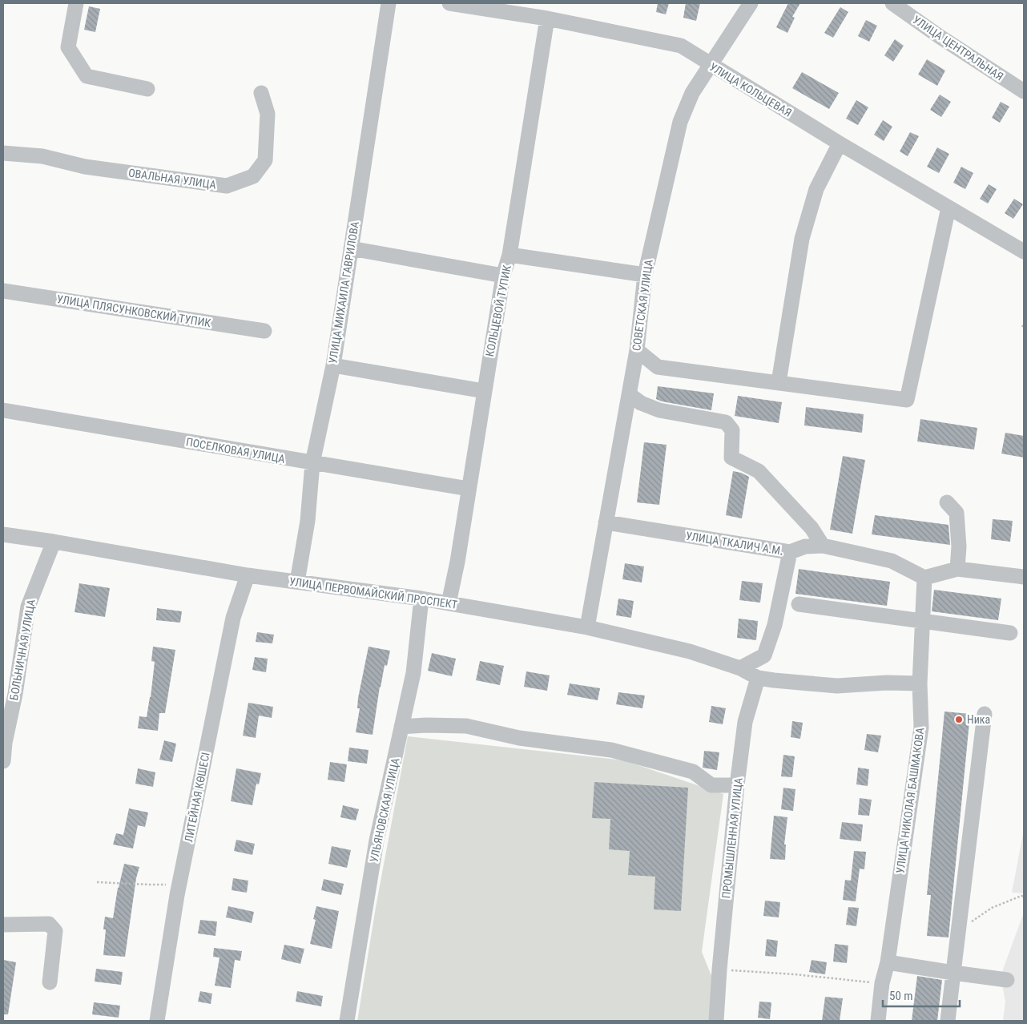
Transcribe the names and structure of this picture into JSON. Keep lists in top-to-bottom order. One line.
{"streets":{"street":["УЛИЦА ЦЕНТРАЛЬНАЯ","УЛИЦА КОЛЬЦЕВАЯ","ОВАЛЬНАЯ УЛИЦА","УЛИЦА МИХАИЛА ГАВРИЛОВА","СОВЕТСКАЯ УЛИЦА","УЛИЦА ПЛЯСУНКОВСКИЙ ТУПИК","КОЛЬЦЕВОЙ ТУПИК","ПОСЕЛКОВАЯ УЛИЦА","УЛИЦА ТКАЛИЧ А.М.","УЛИЦА ПЕРВОМАЙСКИЙ ПРОСПЕКТ","БОЛЬНИЧНАЯ УЛИЦА","ЛИТЕЙНАЯ КӨШЕСІ","УЛИЦА НИКОЛАЯ БАШМАКОВА","УЛЬЯНОВСКАЯ УЛИЦА","ПРОМЫШЛЕННАЯ УЛИЦА"]},"crossings":[["УЛИЦА КОЛЬЦЕВАЯ","СОВЕТСКАЯ УЛИЦА"],["УЛИЦА КОЛЬЦЕВАЯ","КОЛЬЦЕВОЙ ТУПИК"],["УЛИЦА МИХАИЛА ГАВРИЛОВА","ПОСЕЛКОВАЯ УЛИЦА"],["УЛИЦА МИХАИЛА ГАВРИЛОВА","УЛИЦА ПЕРВОМАЙСКИЙ ПРОСПЕКТ"],["СОВЕТСКАЯ УЛИЦА","УЛИЦА ТКАЛИЧ А.М."],["СОВЕТСКАЯ УЛИЦА","УЛИЦА ПЕРВОМАЙСКИЙ ПРОСПЕКТ"],["КОЛЬЦЕВОЙ ТУПИК","ПОСЕЛКОВАЯ УЛИЦА"],["КОЛЬЦЕВОЙ ТУПИК","УЛИЦА ПЕРВОМАЙСКИЙ ПРОСПЕКТ"],["УЛИЦА ТКАЛИЧ А.М.","УЛИЦА НИКОЛАЯ БАШМАКОВА"],["УЛИЦА ПЕРВОМАЙСКИЙ ПРОСПЕКТ","БОЛЬНИЧНАЯ УЛИЦА"],["УЛИЦА ПЕРВОМАЙСКИЙ ПРОСПЕКТ","ЛИТЕЙНАЯ КӨШЕСІ"],["УЛИЦА ПЕРВОМАЙСКИЙ ПРОСПЕКТ","УЛЬЯНОВСКАЯ УЛИЦА"]],"places":["Ника"],"scale_bar":"50 m"}
